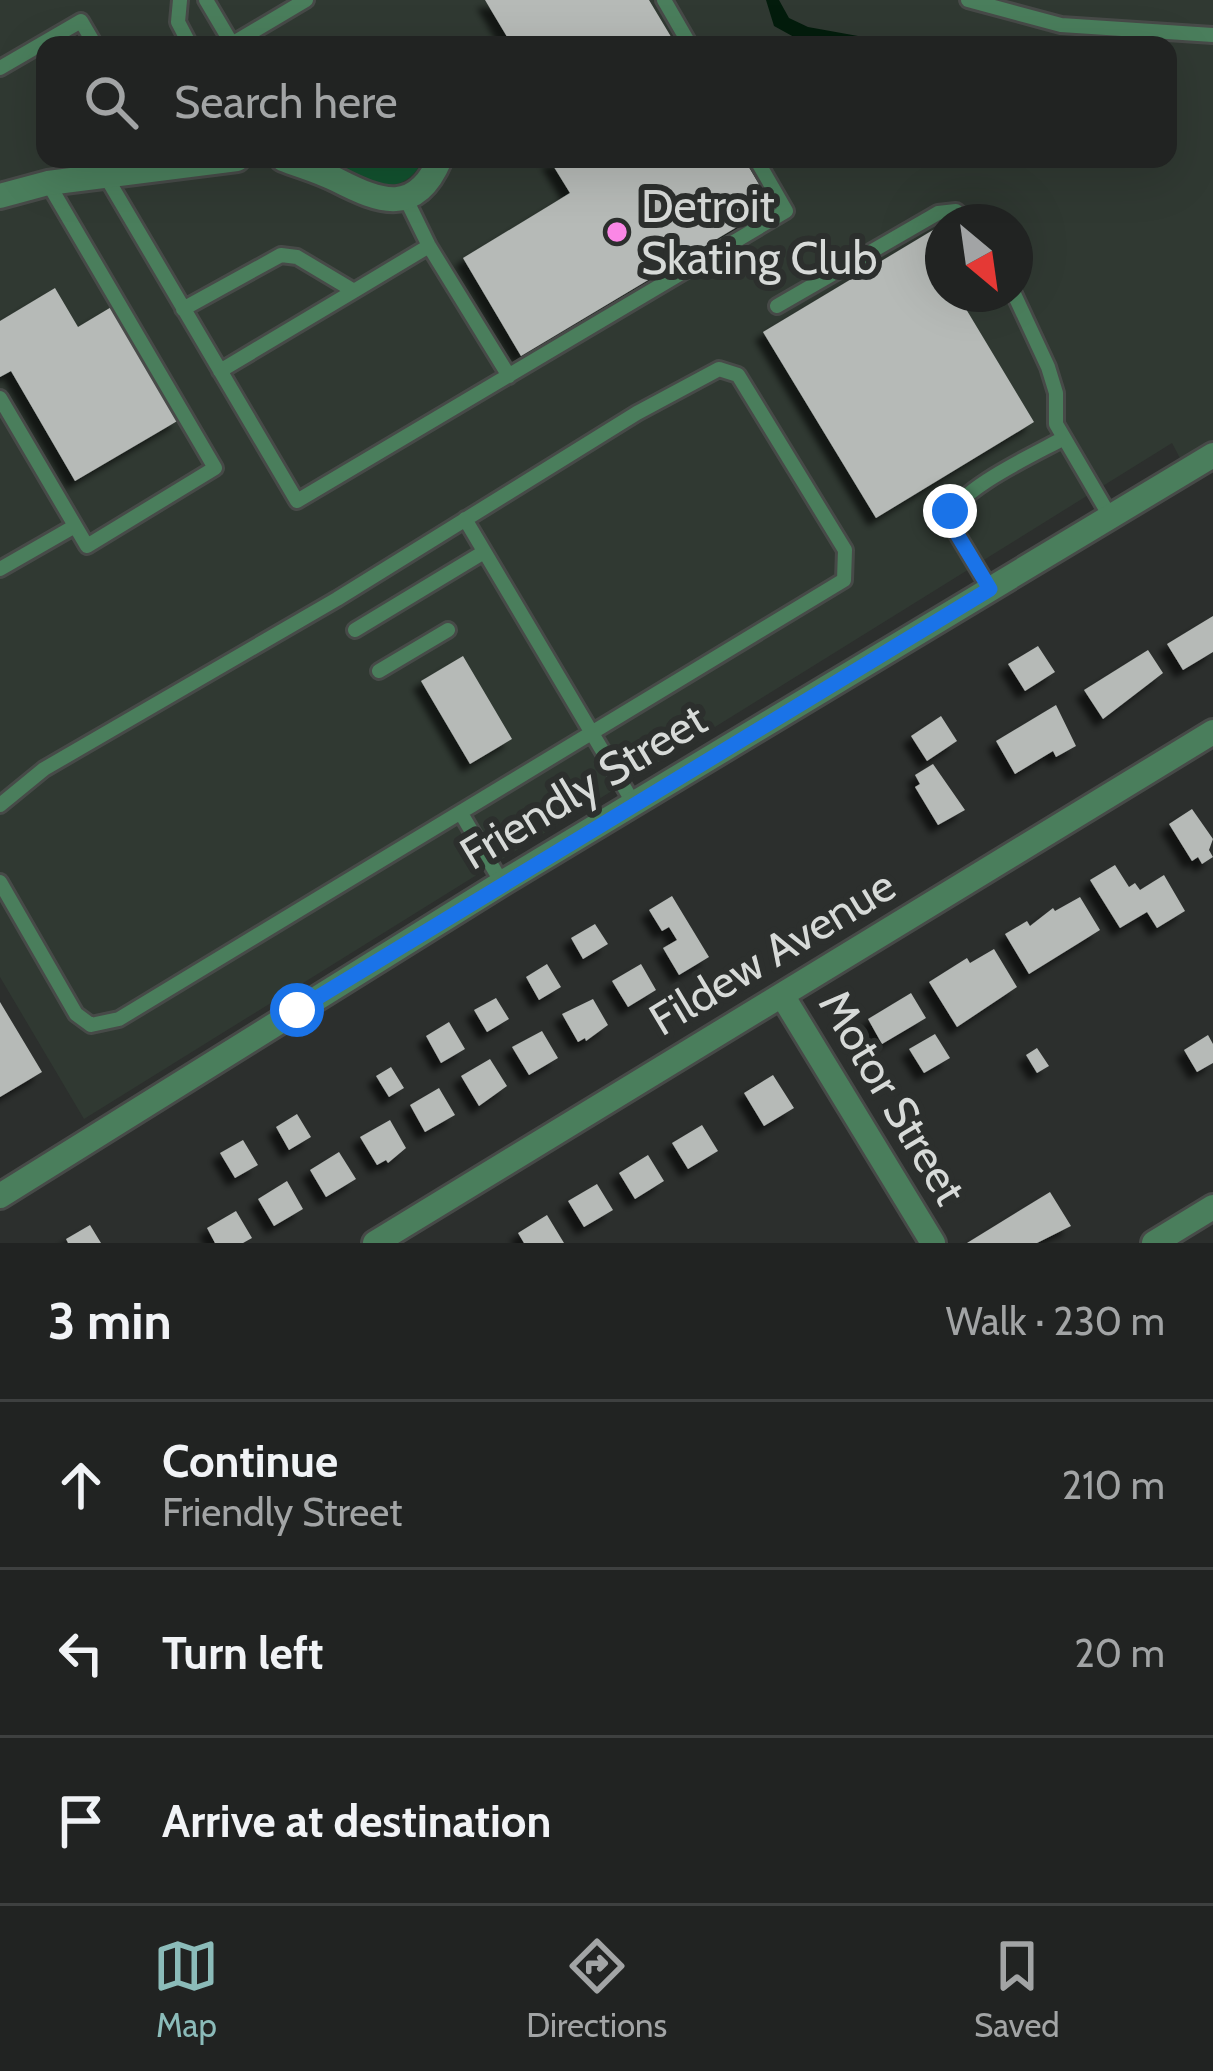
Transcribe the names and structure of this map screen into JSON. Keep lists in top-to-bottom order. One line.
{"streets":{"street":["Friendly Street","Fildew Avenue","Motor Street"]},"crossings":[["Fildew Avenue","Motor Street"]],"places":["Detroit Skating Club"],"north":"bottom right","page":{"search":"Search here","heading":["3 min","Walk · 230 m"],"list":[["Continue","Friendly Street","210 m"],["Turn left","20 m"],"Arrive at destination"],"nav":["Map","Directions","Saved"]}}
